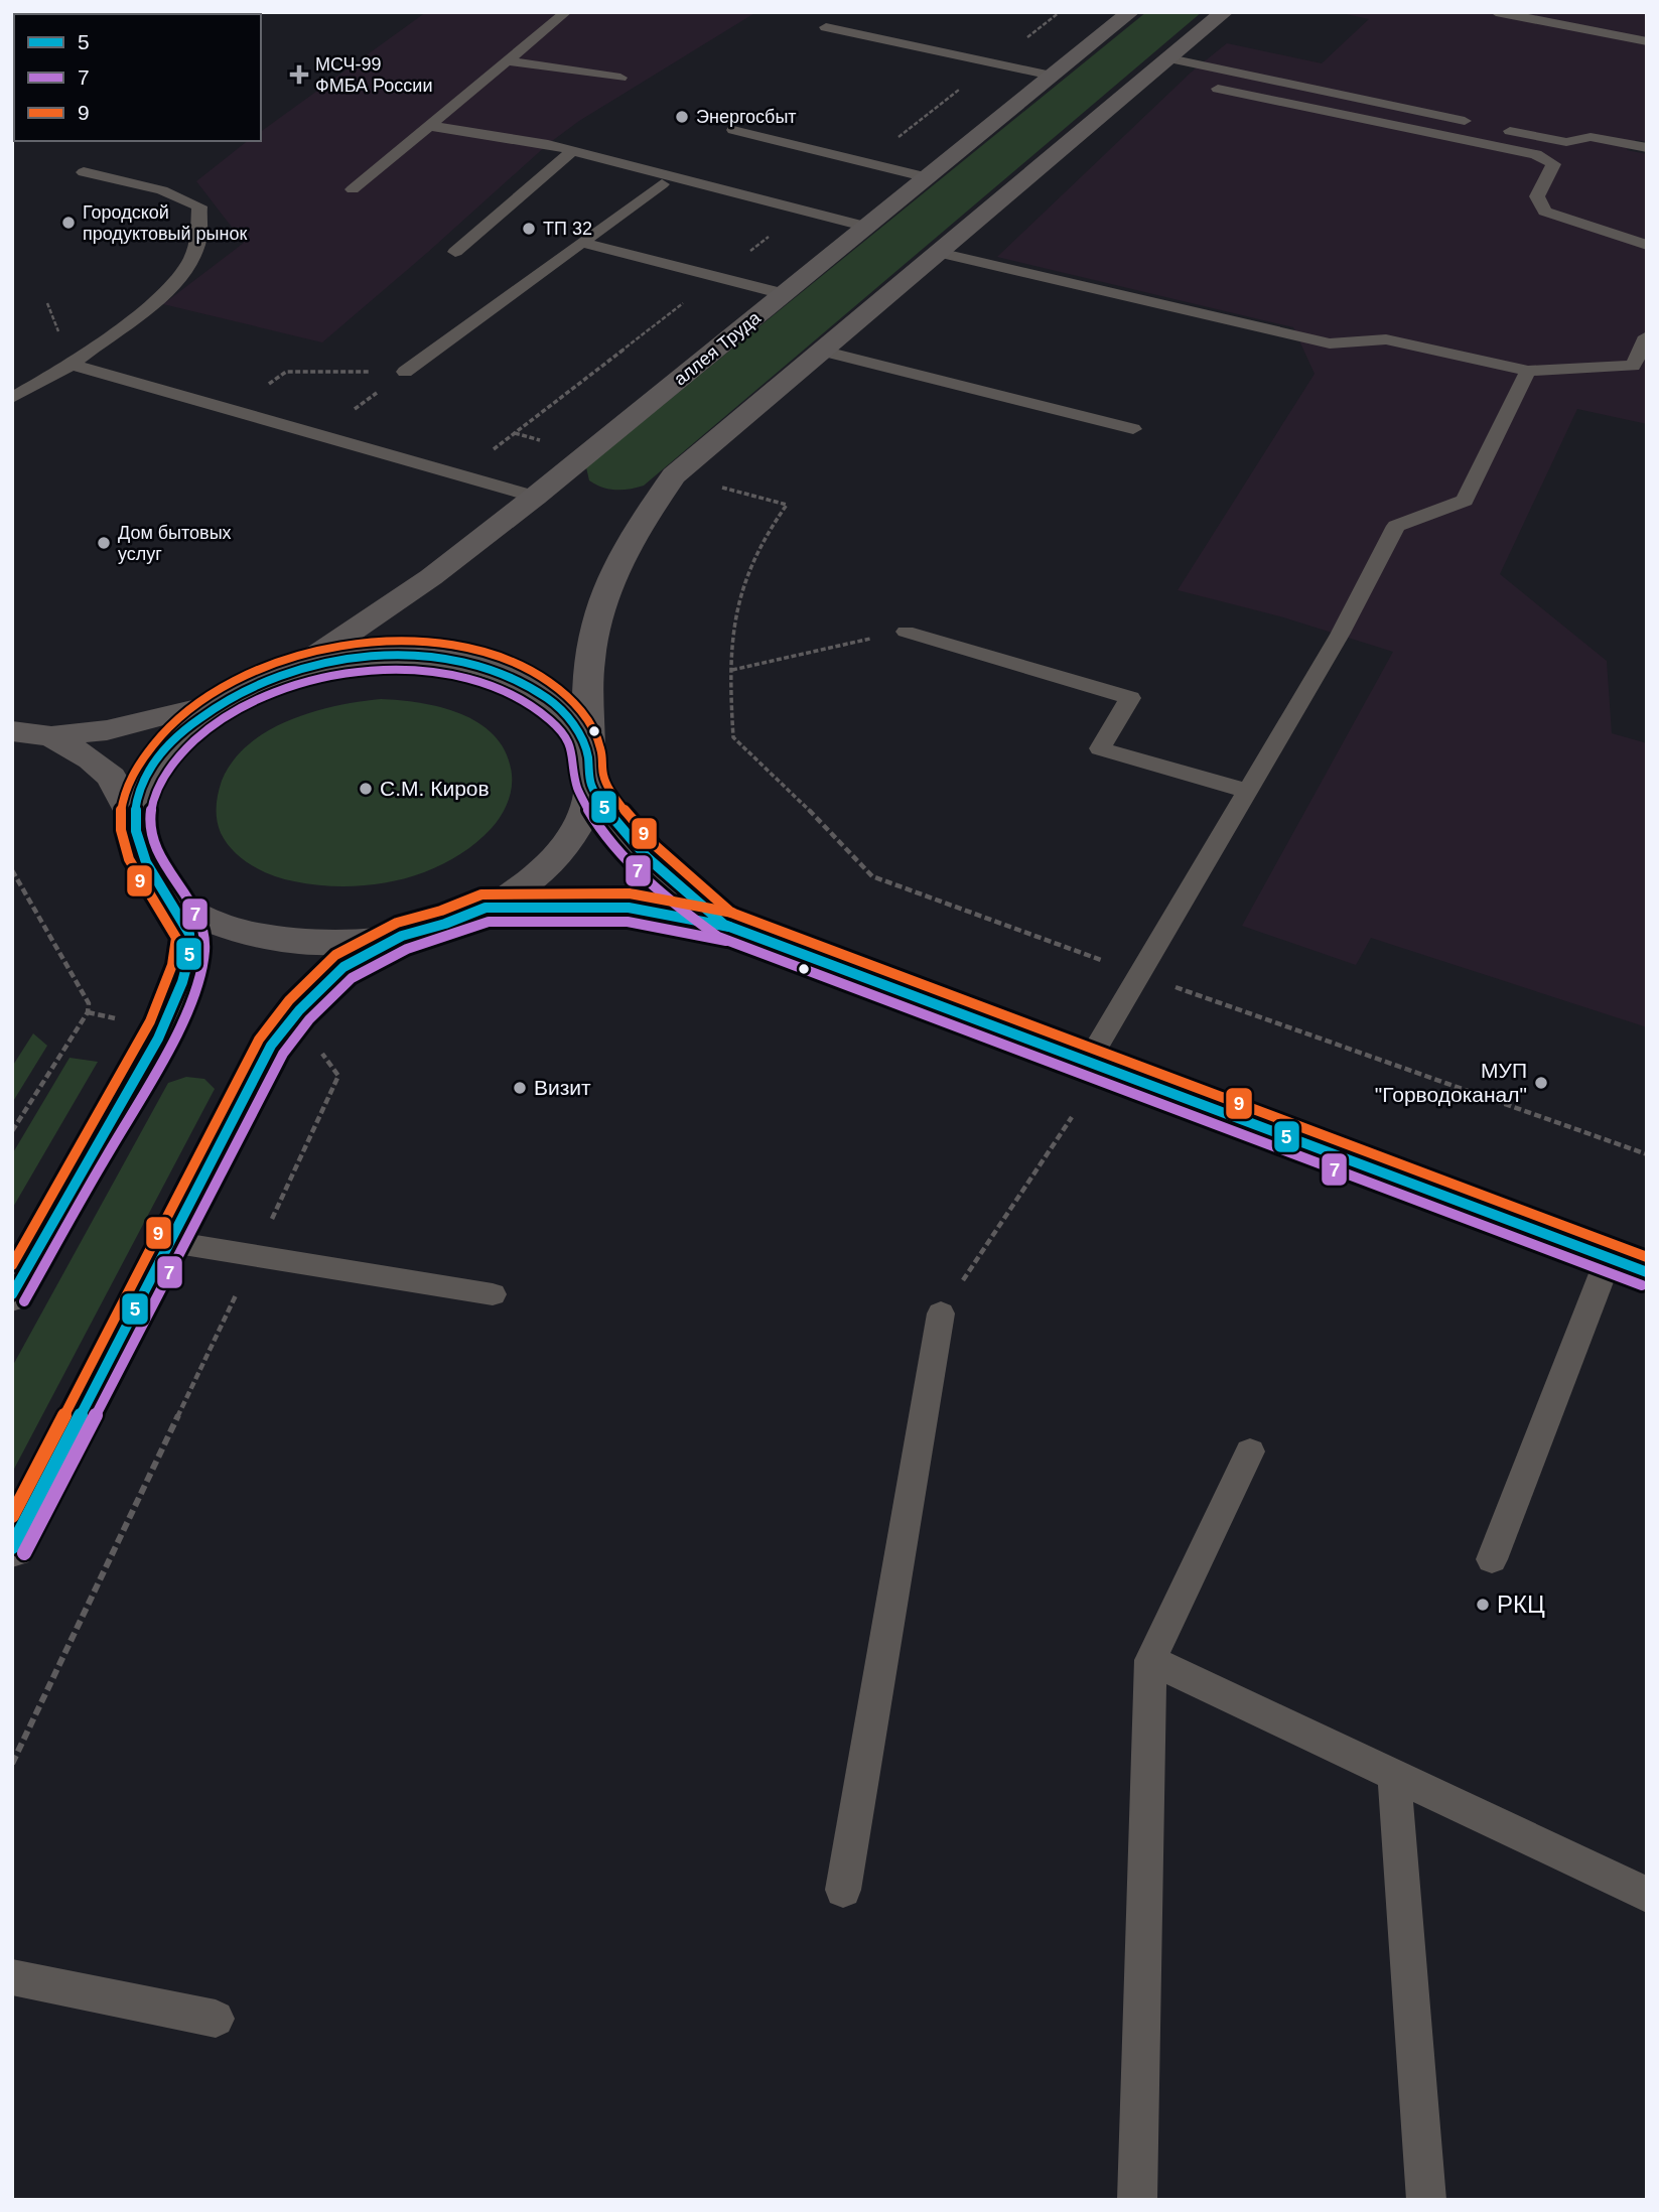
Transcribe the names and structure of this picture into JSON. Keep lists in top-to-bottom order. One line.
{"streets":{"street":["аллея Труда"]},"places":{"health":["МСЧ-99 ФМБА России"],"other":["Энергосбыт","Городской продуктовый рынок","ТП 32","Дом бытовых услуг","С.М. Киров","МУП \"Горводоканал\"","Визит","РКЦ"]},"lines":["transit line 9","transit line 5","transit line 7"],"legend":["5","7","9"]}
